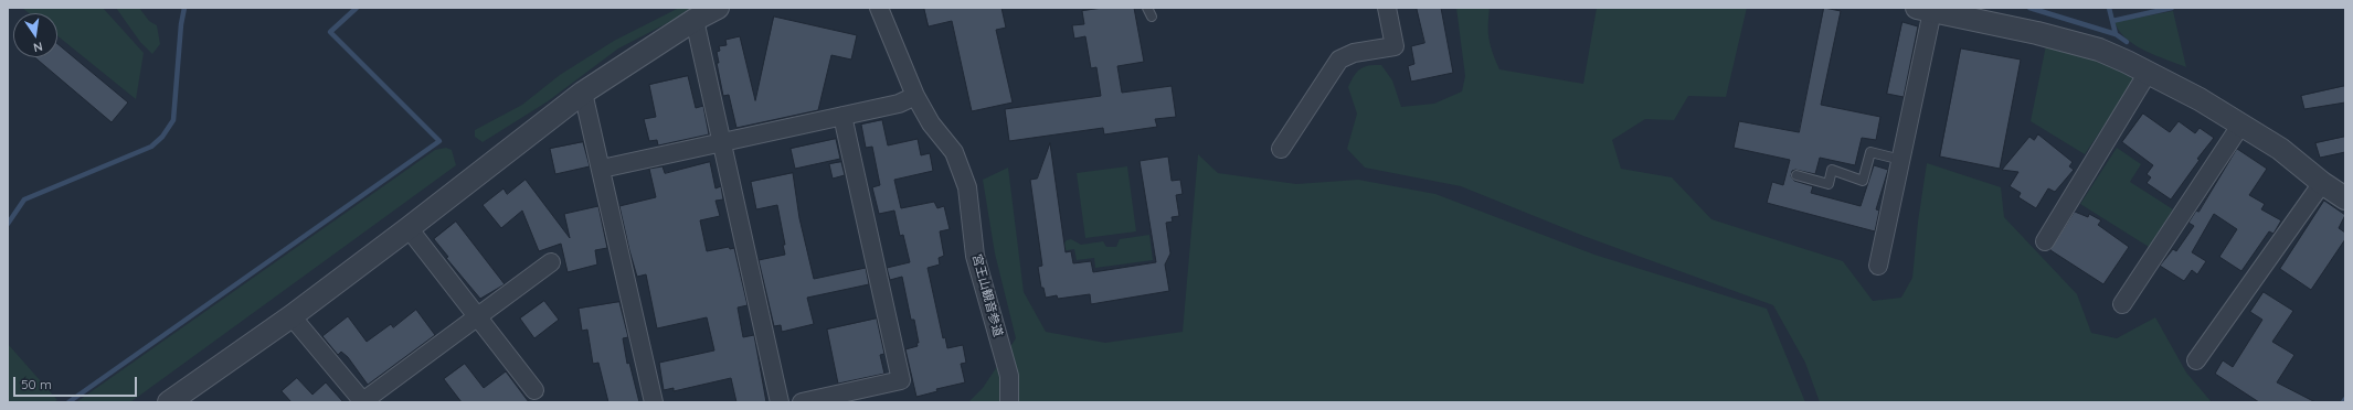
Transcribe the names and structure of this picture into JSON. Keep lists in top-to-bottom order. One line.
{"streets":{"street":["宮王山観音参道"]},"scale_bar":"50 m","north":"bottom"}
